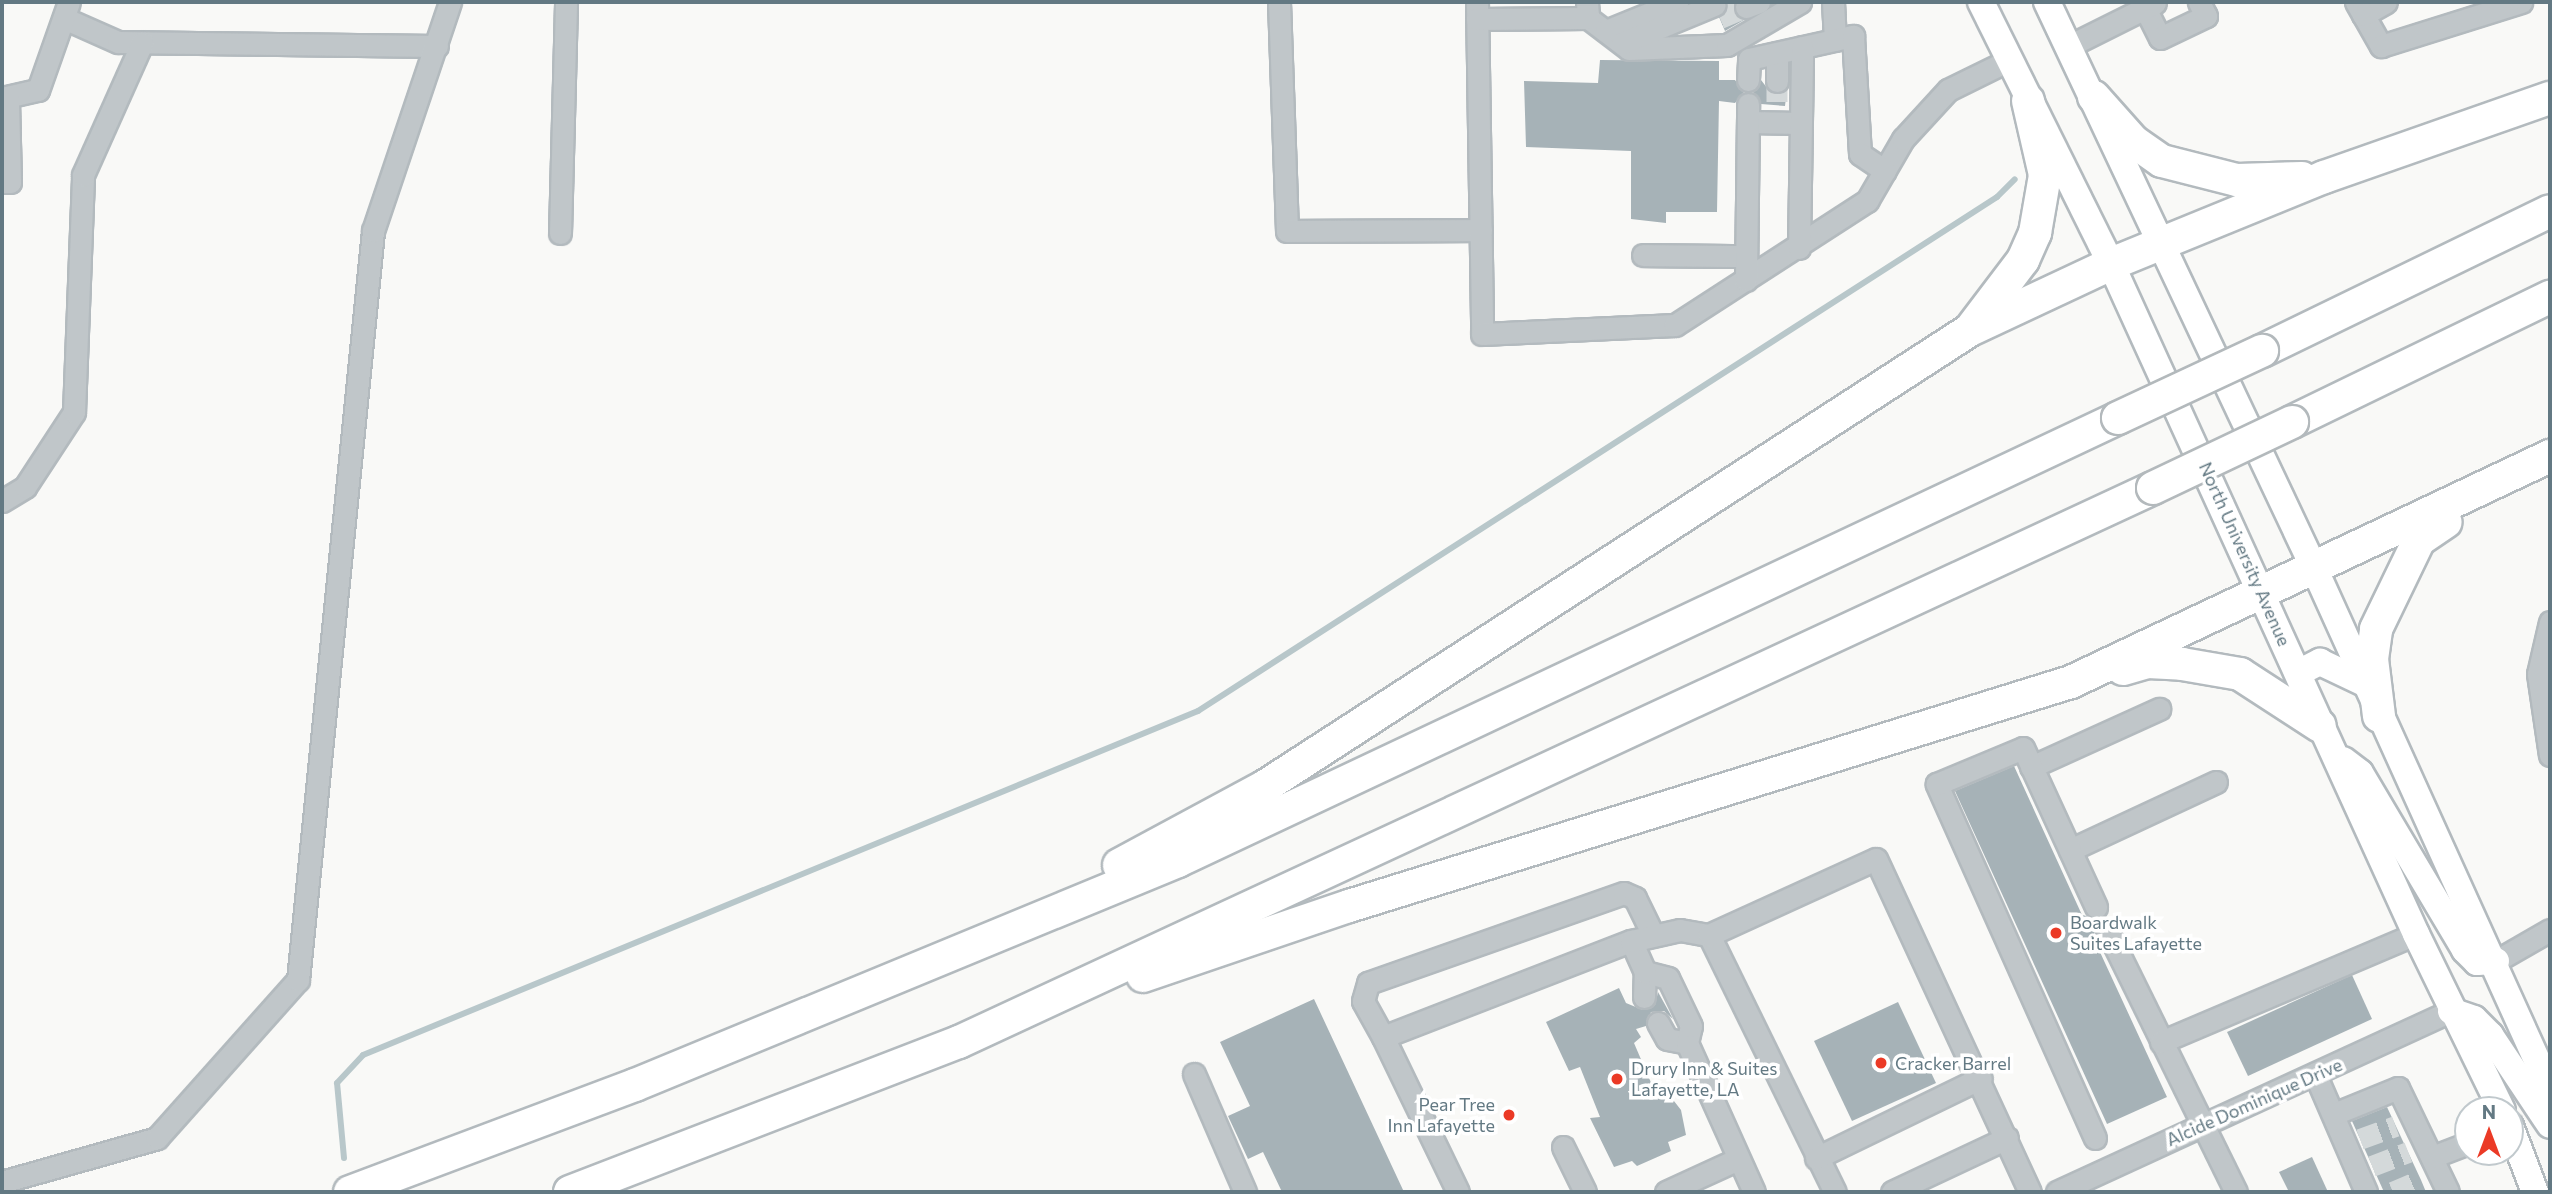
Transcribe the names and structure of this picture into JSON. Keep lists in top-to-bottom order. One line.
{"streets":{"main road":["North University Avenue"],"street":["Alcide Dominique Drive"]},"crossings":[["North University Avenue","Alcide Dominique Drive"]],"places":["Boardwalk Suites Lafayette","Cracker Barrel","Drury Inn & Suites Lafayette, LA","Pear Tree Inn Lafayette"],"north":"top"}
